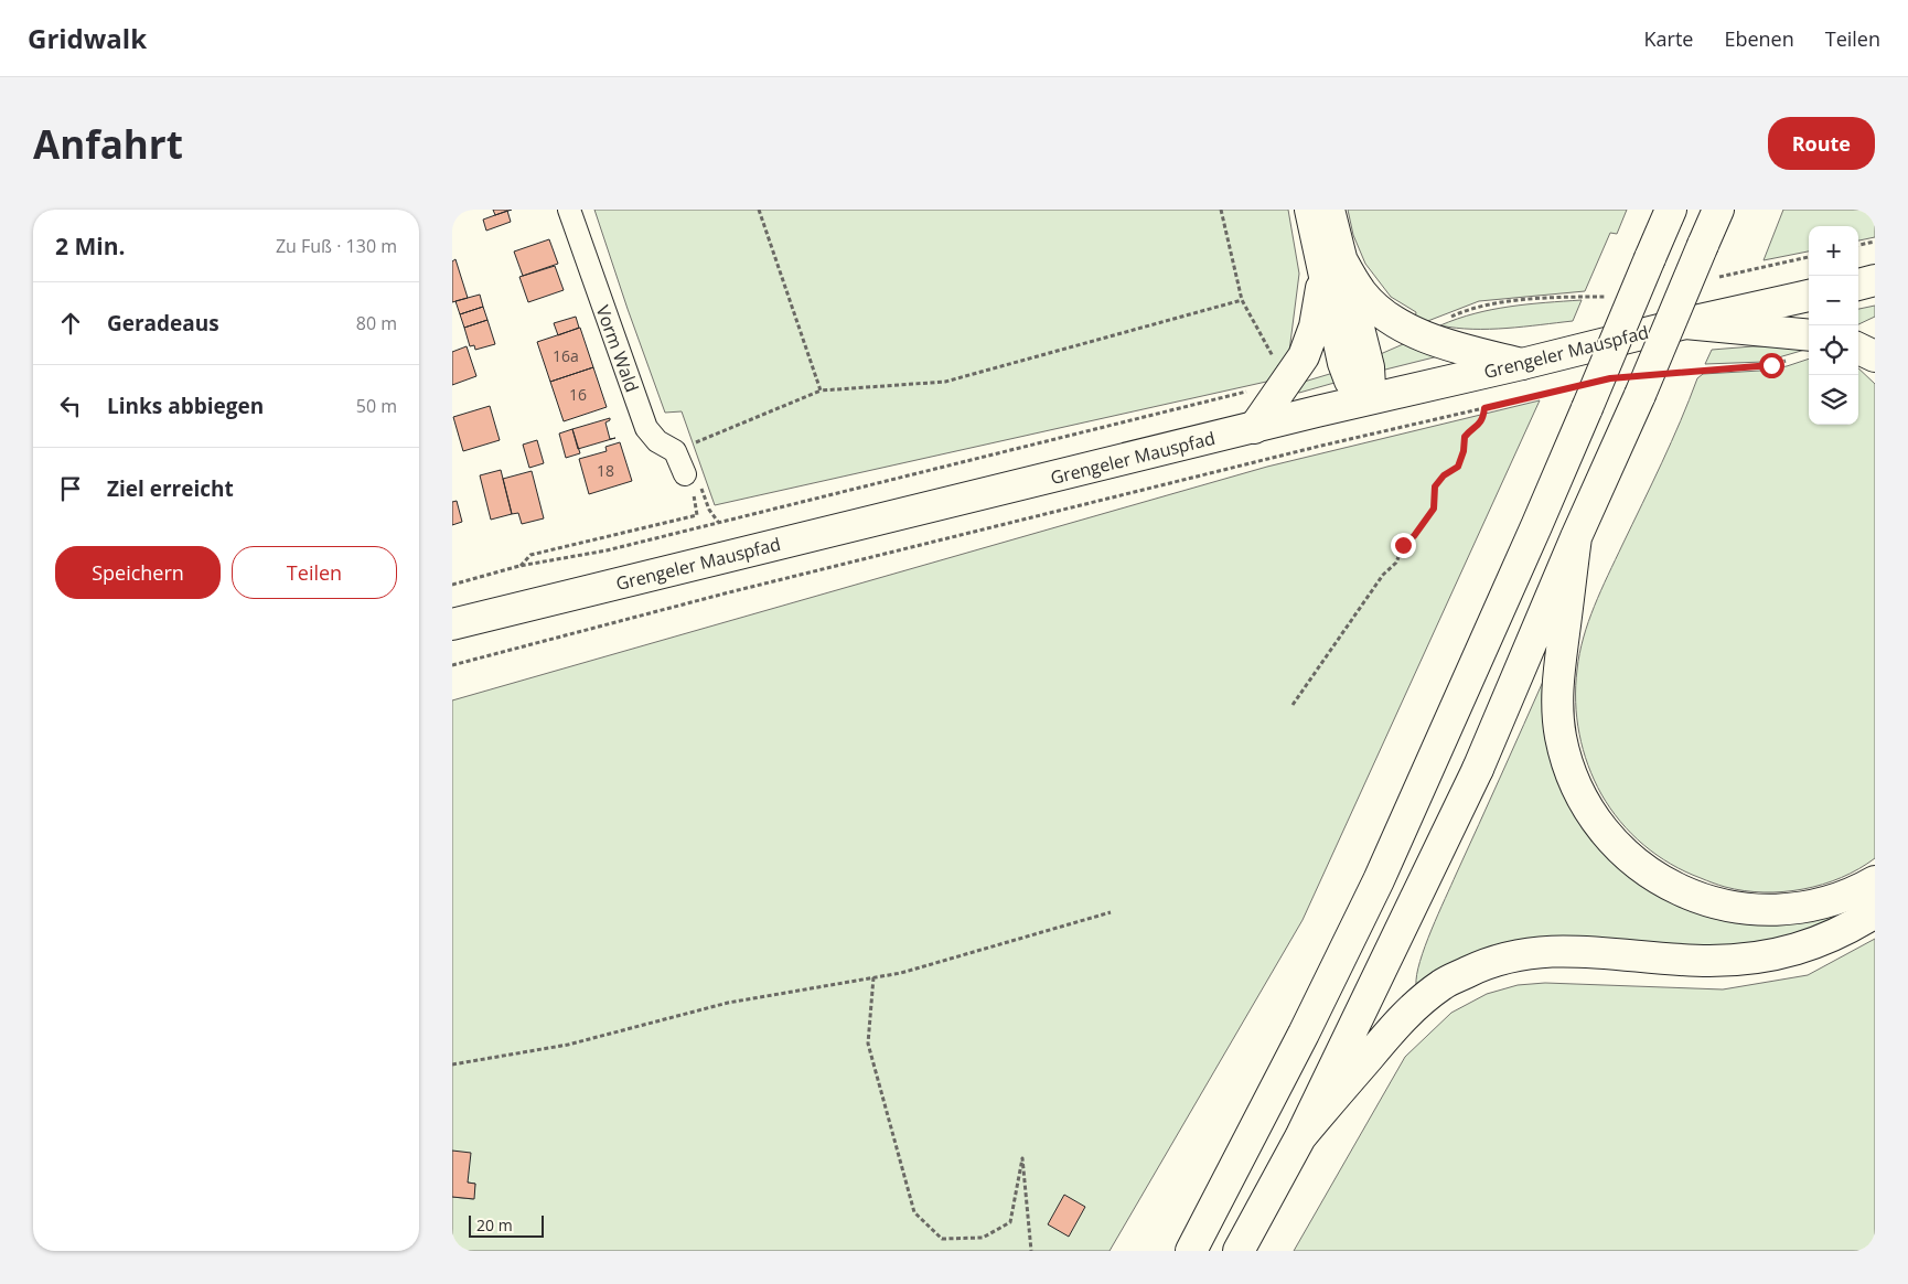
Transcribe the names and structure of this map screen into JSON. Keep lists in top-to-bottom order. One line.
{"streets":{"main road":["Grengeler Mauspfad"],"street":["Vorm Wald"]},"house_numbers":["16a","16","18"],"scale_bar":"20 m","page":{"header":"Gridwalk","nav":["Karte","Ebenen","Teilen"],"buttons":["Route",["Speichern","Teilen"]],"title":"Anfahrt","heading":["2 Min.","Zu Fuß · 130 m"],"map_buttons":["+","−"],"list":[["Geradeaus","80 m"],["Links abbiegen","50 m"],"Ziel erreicht"],"scale":"20 m"}}
